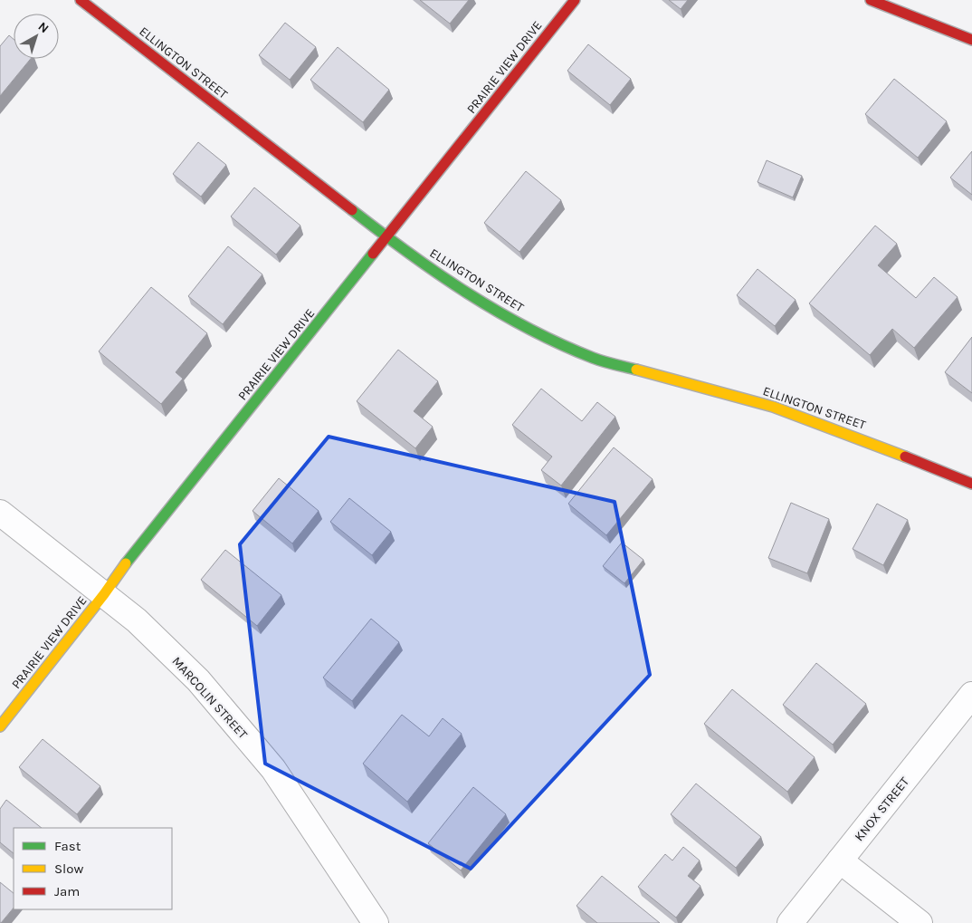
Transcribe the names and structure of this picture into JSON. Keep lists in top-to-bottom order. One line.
{"streets":{"street":["ELLINGTON STREET","PRAIRIE VIEW DRIVE","MARCOLIN STREET","KNOX STREET"]},"crossings":[["ELLINGTON STREET","PRAIRIE VIEW DRIVE"],["PRAIRIE VIEW DRIVE","MARCOLIN STREET"]],"legend":["Fast","Slow","Jam"],"north":"top right"}
